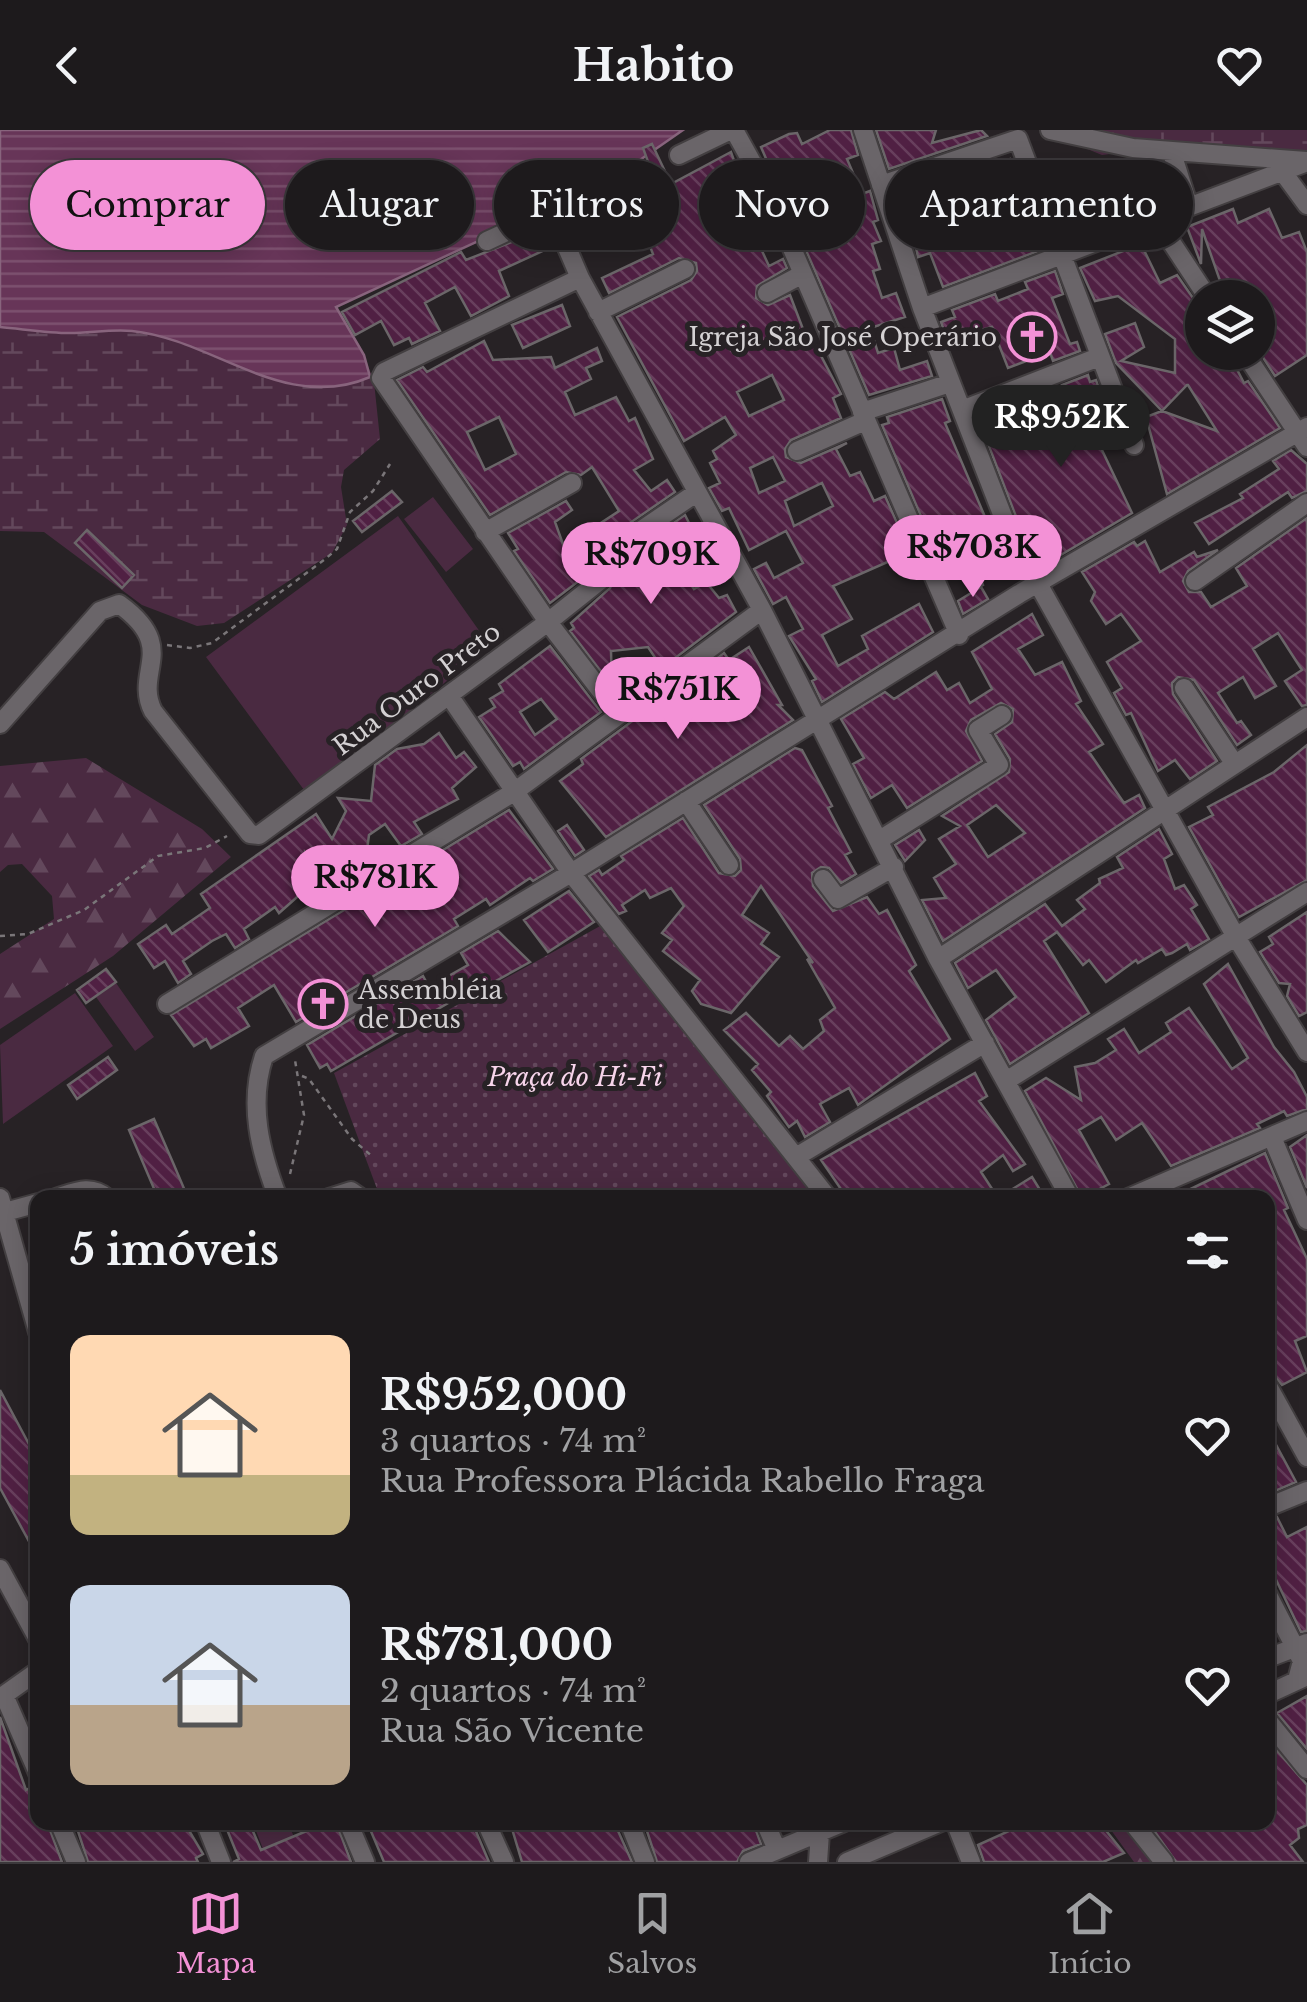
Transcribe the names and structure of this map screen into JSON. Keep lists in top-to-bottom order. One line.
{"streets":{"street":["Rua Ouro Preto"]},"parks":["Praça do Hi-Fi"],"places":{"church":["Igreja São José Operário","Assembléia de Deus"]},"page":{"header":"Habito","chip":["Comprar","Alugar","Filtros","Novo","Apartamento"],"price":["R$952K","R$703K","R$709K","R$751K","R$781K"],"heading":"5 imóveis","list":[{"name":"R$952,000","note":"3 quartos · 74 m² · Rua Professora Plácida Rabello Fraga"},{"name":"R$781,000","note":"2 quartos · 74 m² · Rua São Vicente"}],"tabs":["Mapa","Salvos","Início"]}}
